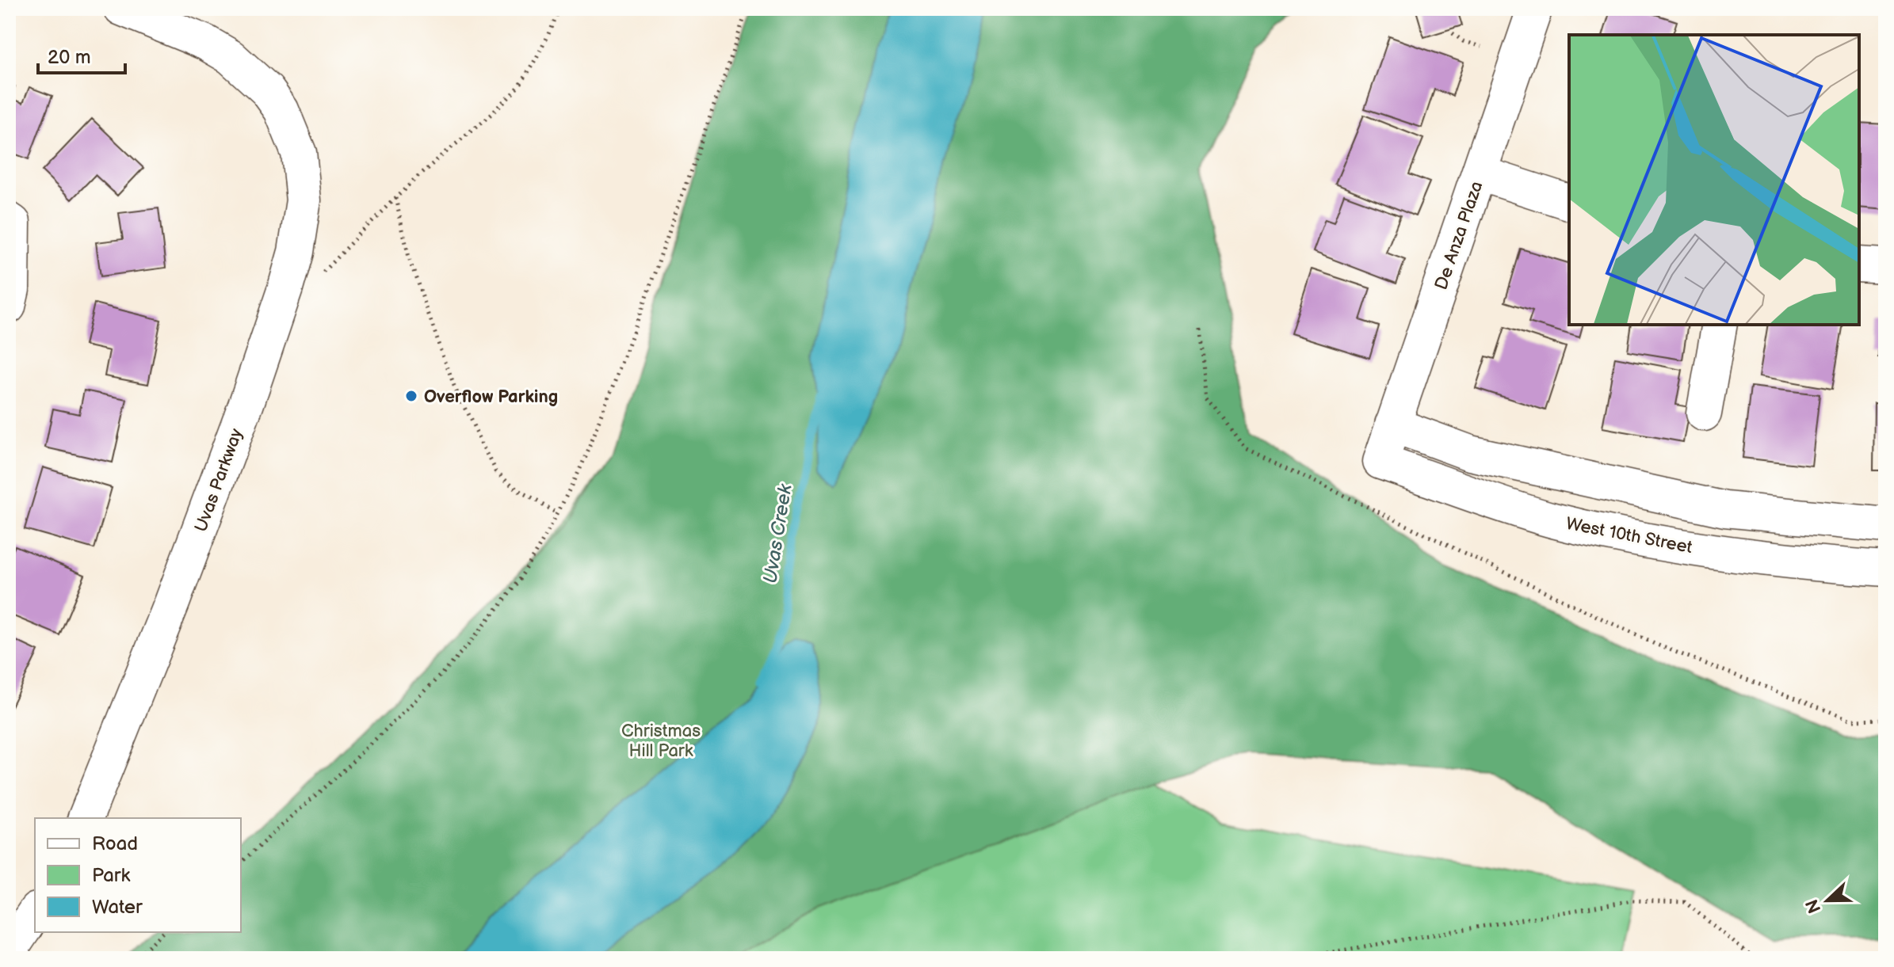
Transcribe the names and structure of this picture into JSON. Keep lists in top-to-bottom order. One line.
{"streets":{"street":["De Anza Plaza","Uvas Parkway","West 10th Street"]},"crossings":[["De Anza Plaza","West 10th Street"]],"water":["Uvas Creek"],"parks":["Christmas Hill Park"],"places":["Overflow Parking"],"legend":["Road","Park","Water"],"scale_bar":"20 m","north":"left"}
